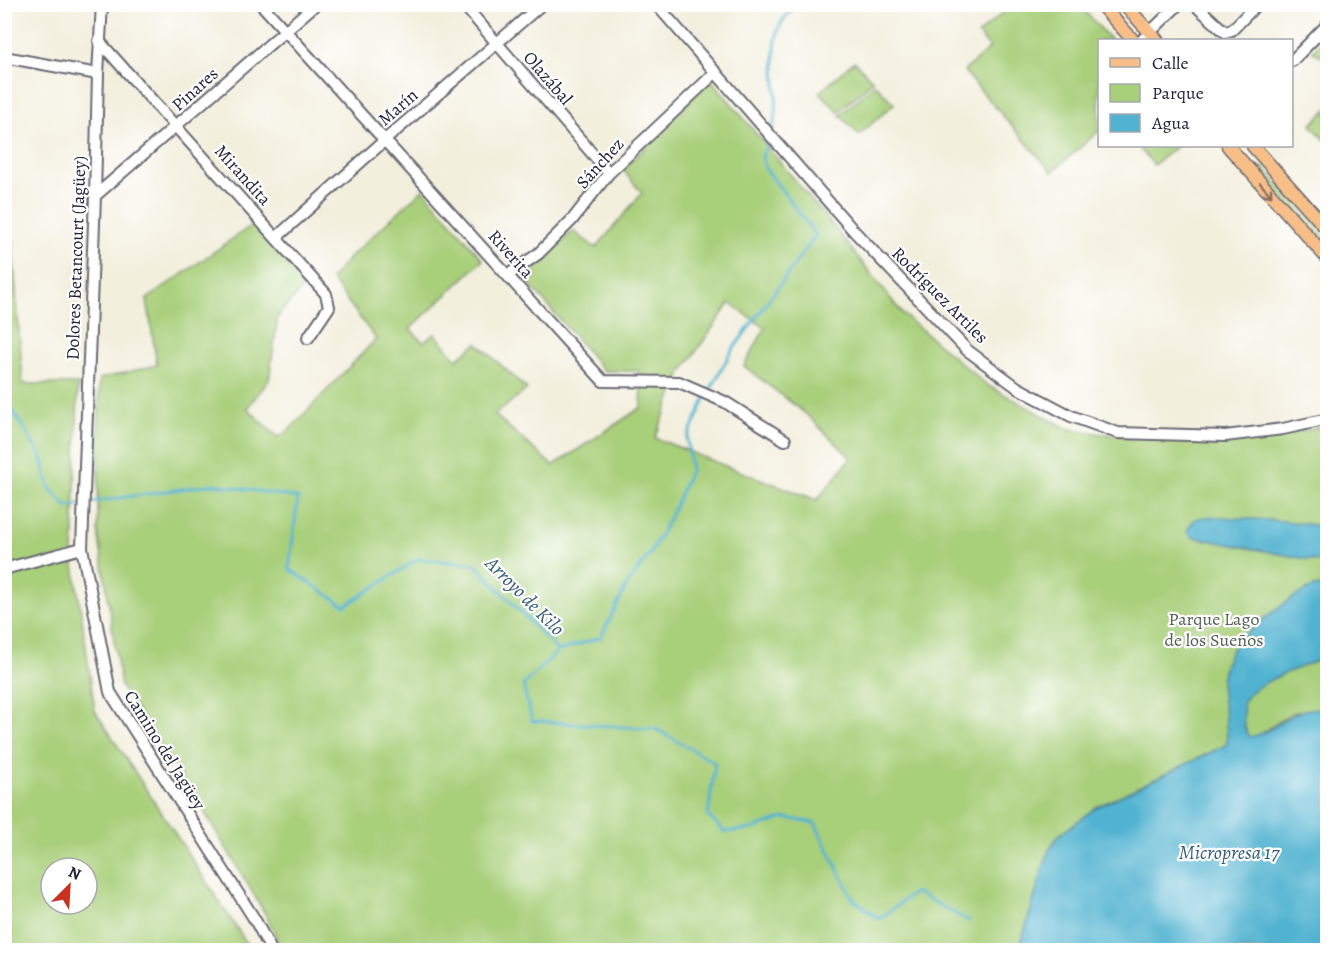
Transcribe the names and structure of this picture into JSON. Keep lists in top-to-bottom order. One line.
{"streets":{"street":["Olazábal","Pinares","Marín","Sánchez","Mirandita","Riverita","Dolores Betancourt (Jagüey)","Rodríguez Artiles","Camino del Jagüey"]},"crossings":[["Olazábal","Marín"],["Olazábal","Sánchez"],["Pinares","Mirandita"],["Pinares","Riverita"],["Pinares","Dolores Betancourt (Jagüey)"],["Marín","Mirandita"],["Marín","Riverita"],["Sánchez","Riverita"],["Sánchez","Rodríguez Artiles"],["Mirandita","Dolores Betancourt (Jagüey)"],["Dolores Betancourt (Jagüey)","Camino del Jagüey"]],"water":["Arroyo de Kilo","Micropresa 17"],"parks":["Parque Lago de los Sueños"],"legend":["Calle","Parque","Agua"],"north":"top right"}
